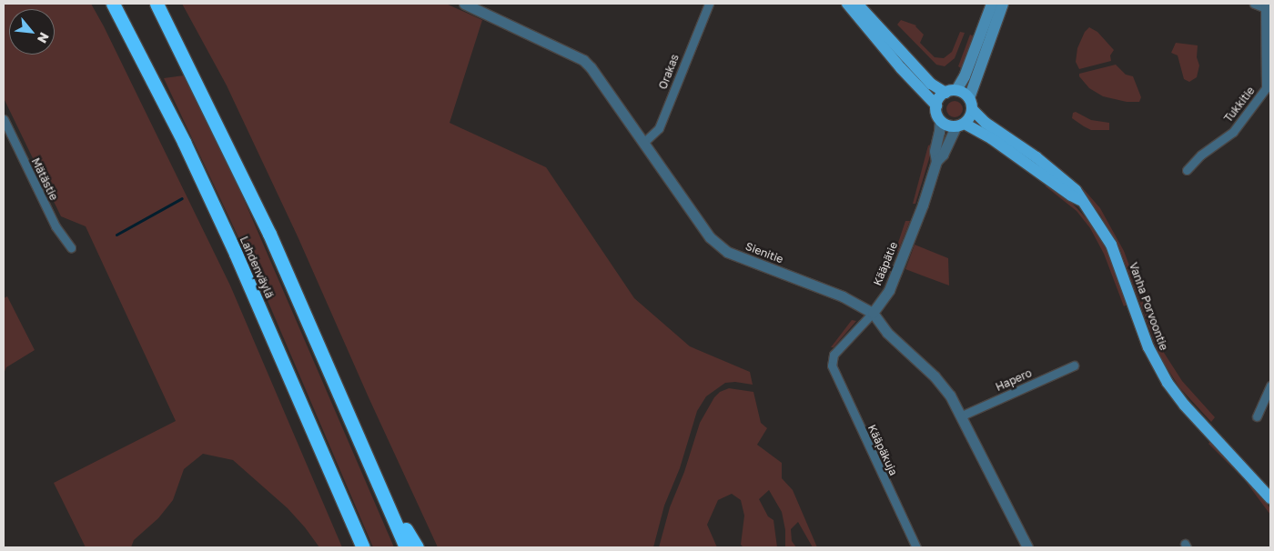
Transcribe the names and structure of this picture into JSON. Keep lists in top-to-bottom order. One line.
{"streets":{"highway":["Lahdenväylä"],"main road":["Vanha Porvoontie"],"street":["Orakas","Tukkitie","Mätästie","Sienitie","Kääpätie","Hapero","Kääpäkuja"]},"crossings":[["Orakas","Sienitie"],["Sienitie","Kääpätie"],["Sienitie","Hapero"],["Kääpätie","Vanha Porvoontie"],["Kääpätie","Kääpäkuja"]],"north":"bottom right"}
